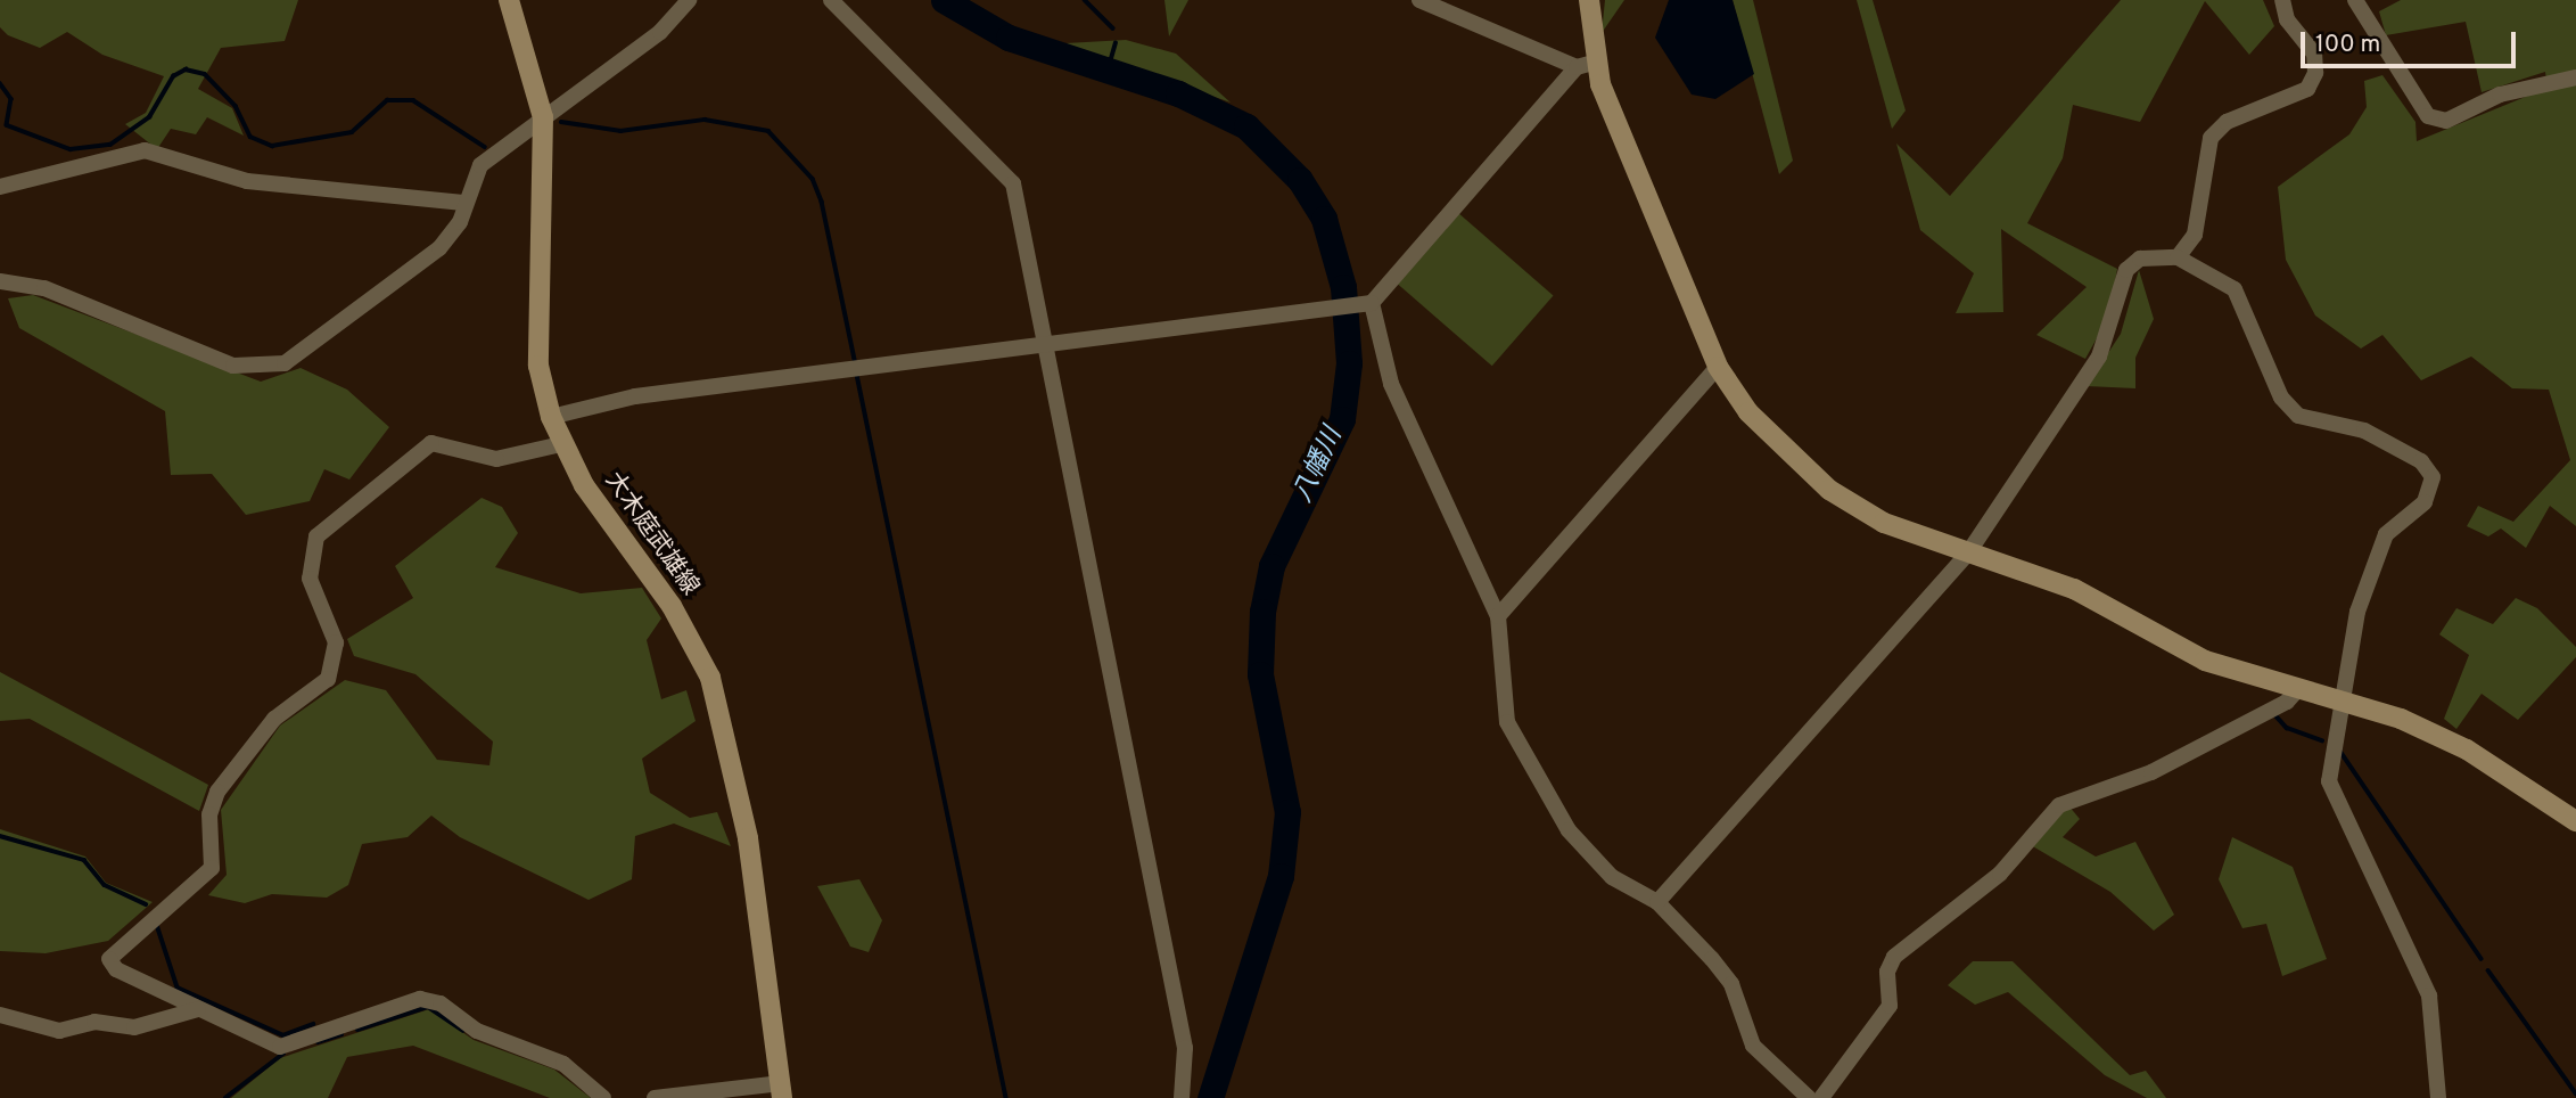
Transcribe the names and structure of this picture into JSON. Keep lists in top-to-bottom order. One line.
{"streets":{"street":["大木庭武雄線"]},"water":["八幡川"],"scale_bar":"100 m"}
